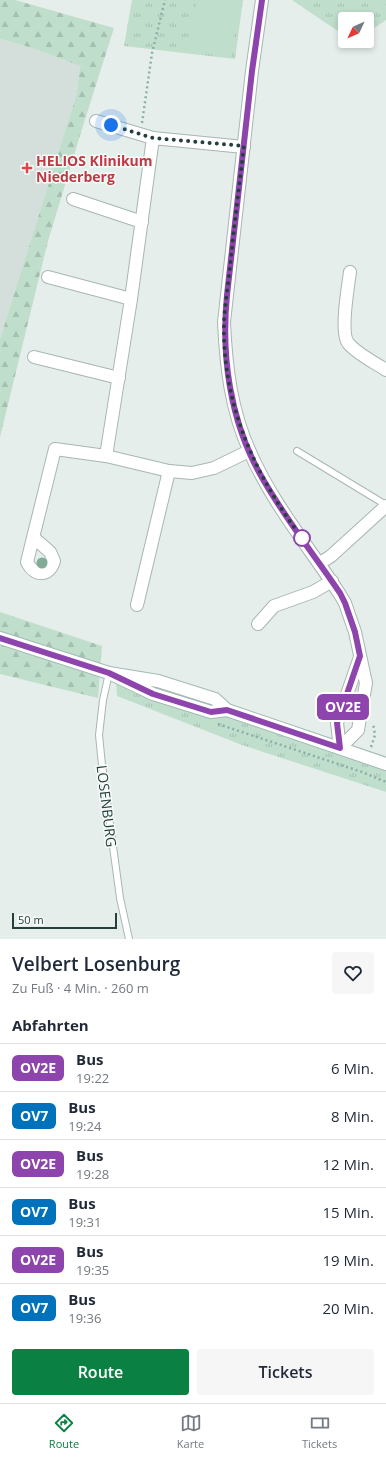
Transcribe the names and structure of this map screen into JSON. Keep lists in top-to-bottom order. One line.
{"streets":{"lane":["LOSENBURG"]},"places":{"health":["HELIOS Klinikum Niederberg"]},"lines":["bus line OV2E"],"scale_bar":"50 m","north":"bottom left","page":{"on_map":"OV2E","scale":"50 m","heading":[["Velbert Losenburg","Zu Fuß · 4 Min. · 260 m"],"Abfahrten"],"list":[{"mark":"OV2E","name":"Bus","note":"19:22","value":"6 Min."},{"mark":"OV7","name":"Bus","note":"19:24","value":"8 Min."},{"mark":"OV2E","name":"Bus","note":"19:28","value":"12 Min."},{"mark":"OV7","name":"Bus","note":"19:31","value":"15 Min."},{"mark":"OV2E","name":"Bus","note":"19:35","value":"19 Min."},{"mark":"OV7","name":"Bus","note":"19:36","value":"20 Min."}],"buttons":["Route","Tickets"],"tabs":["Route","Karte","Tickets"]}}
